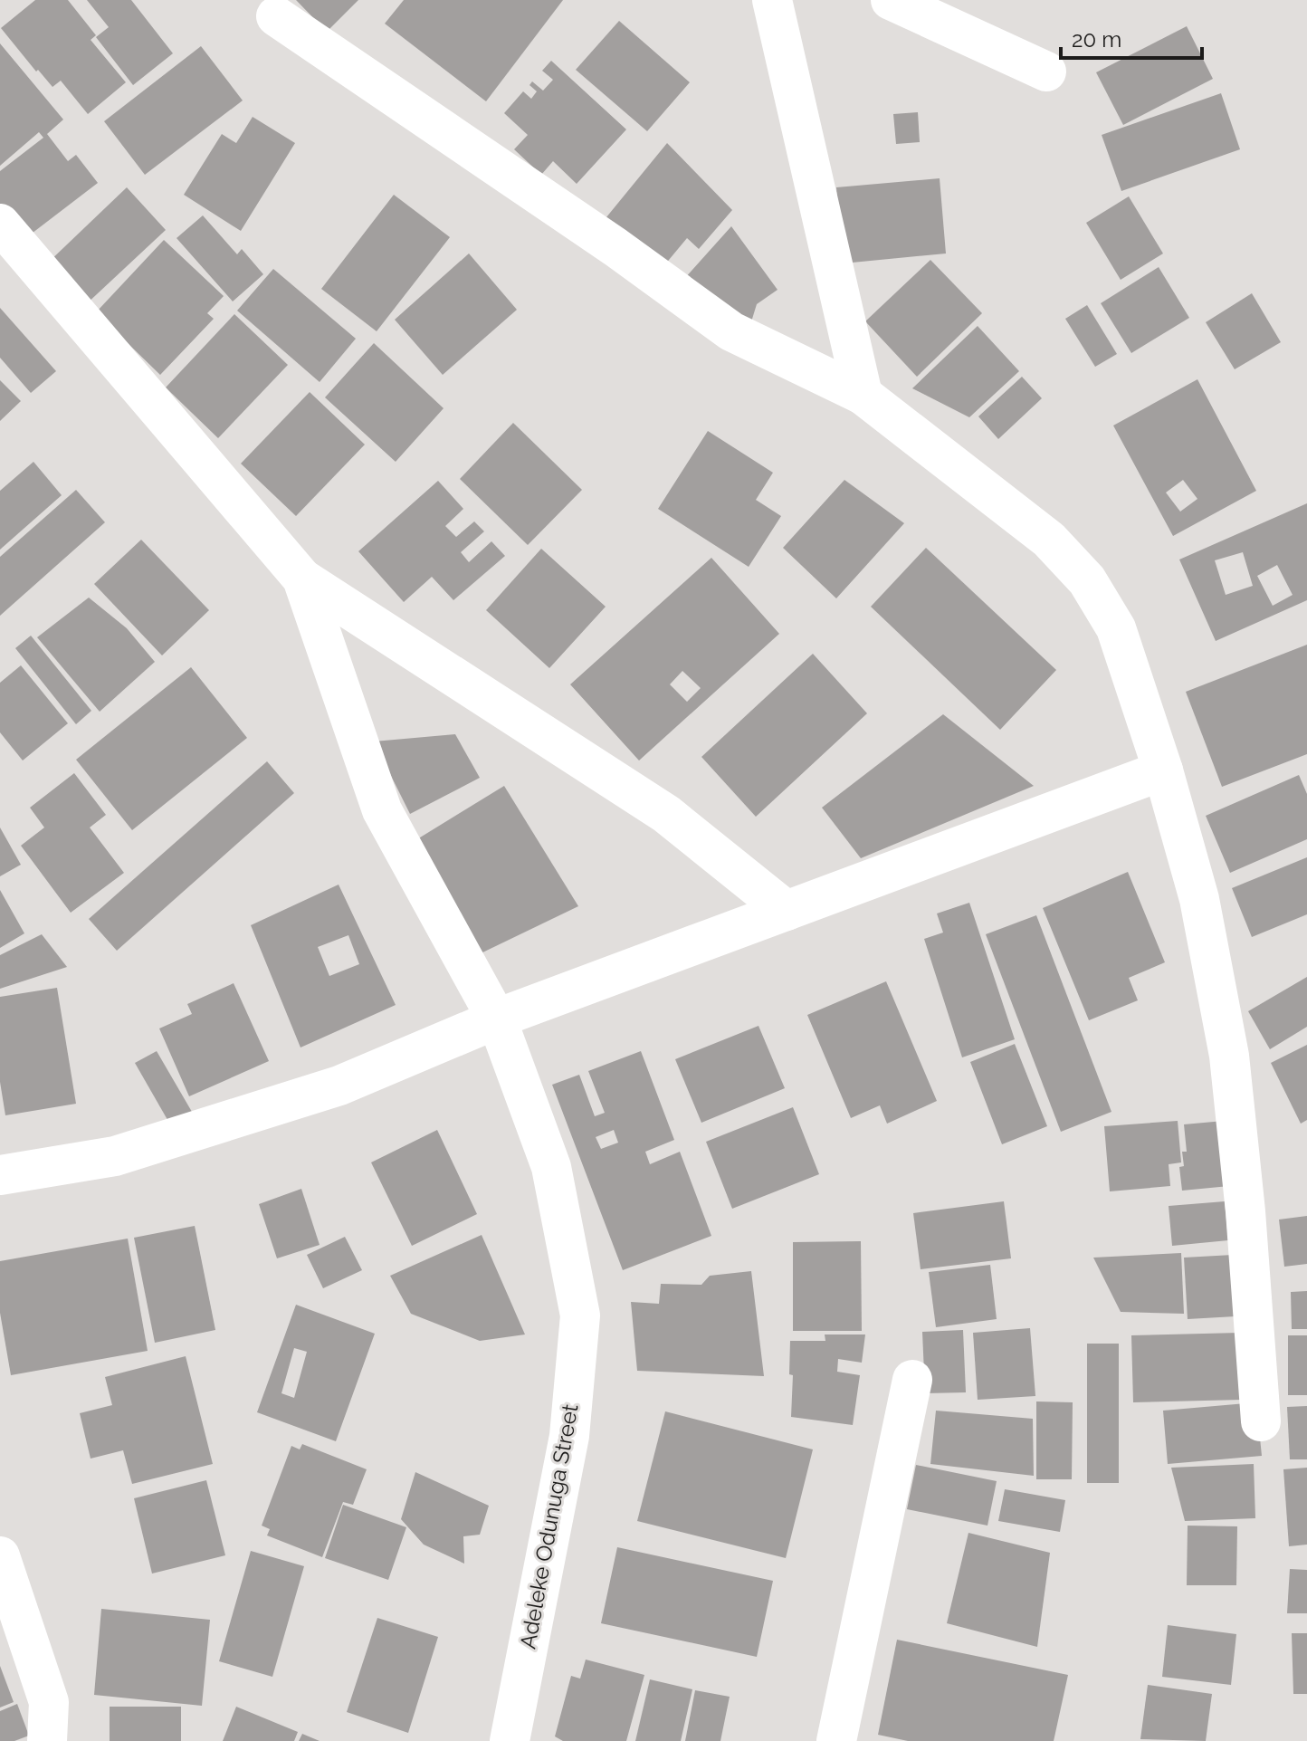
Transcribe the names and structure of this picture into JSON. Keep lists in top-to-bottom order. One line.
{"streets":{"street":["Adeleke Odunuga Street"]},"scale_bar":"20 m"}
